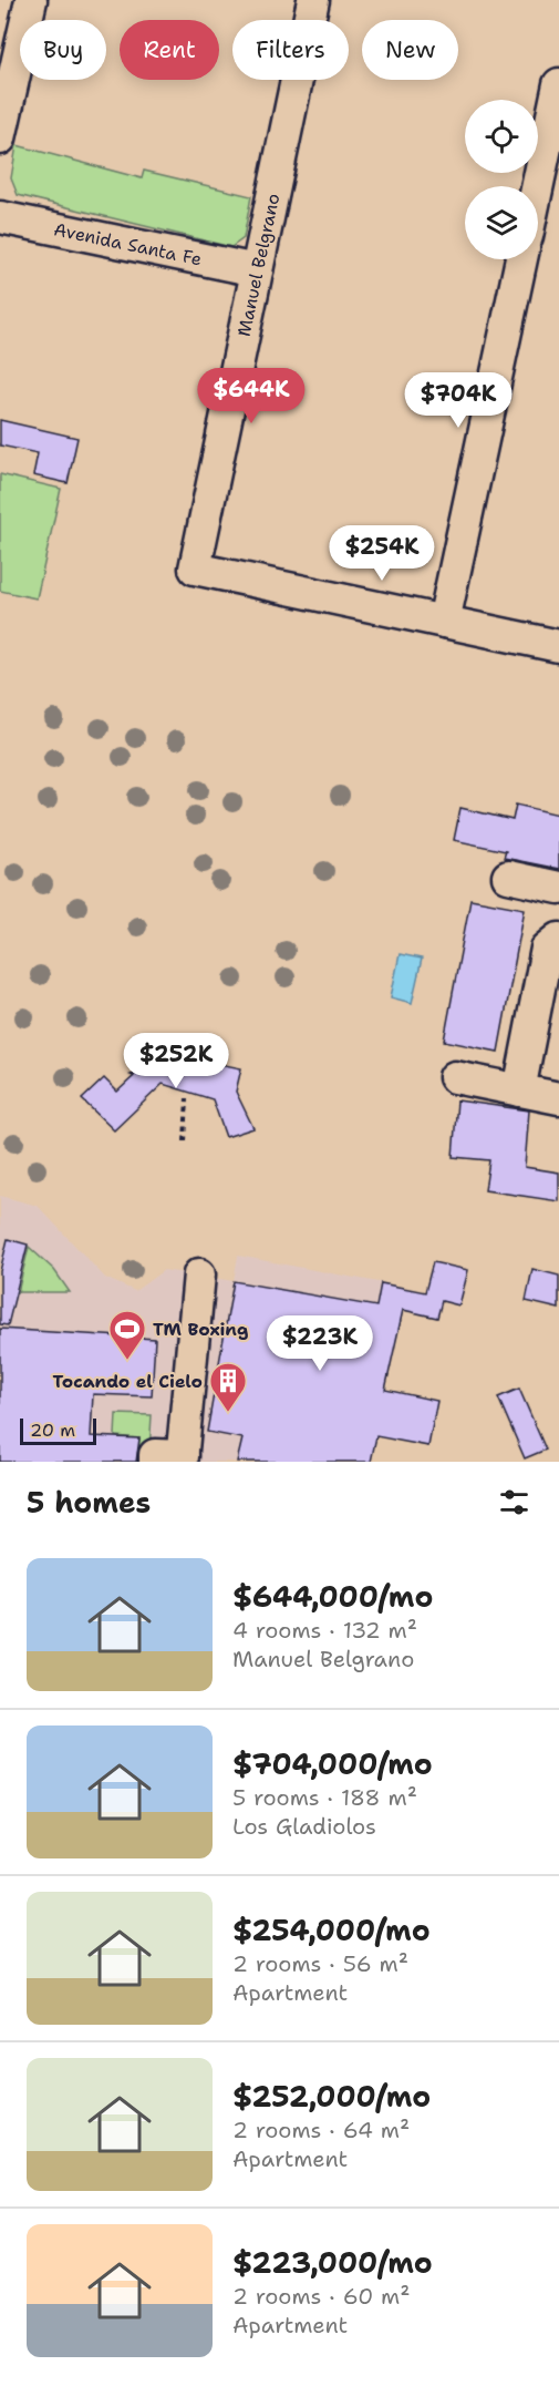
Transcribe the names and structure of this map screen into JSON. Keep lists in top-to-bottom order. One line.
{"streets":{"street":["Avenida Santa Fe","Manuel Belgrano"]},"crossings":[["Avenida Santa Fe","Manuel Belgrano"]],"places":{"sports":["TM Boxing"],"building":["Tocando el Cielo"]},"scale_bar":"20 m","page":{"chip":["Buy","Rent","Filters","New"],"price":["$644K","$704K","$254K","$252K","$223K"],"scale":"20 m","heading":"5 homes","list":[{"name":"$644,000/mo","note":"4 rooms · 132 m² · Manuel Belgrano"},{"name":"$704,000/mo","note":"5 rooms · 188 m² · Los Gladiolos"},{"name":"$254,000/mo","note":"2 rooms · 56 m² · Apartment"},{"name":"$252,000/mo","note":"2 rooms · 64 m² · Apartment"},{"name":"$223,000/mo","note":"2 rooms · 60 m² · Apartment"}]}}
